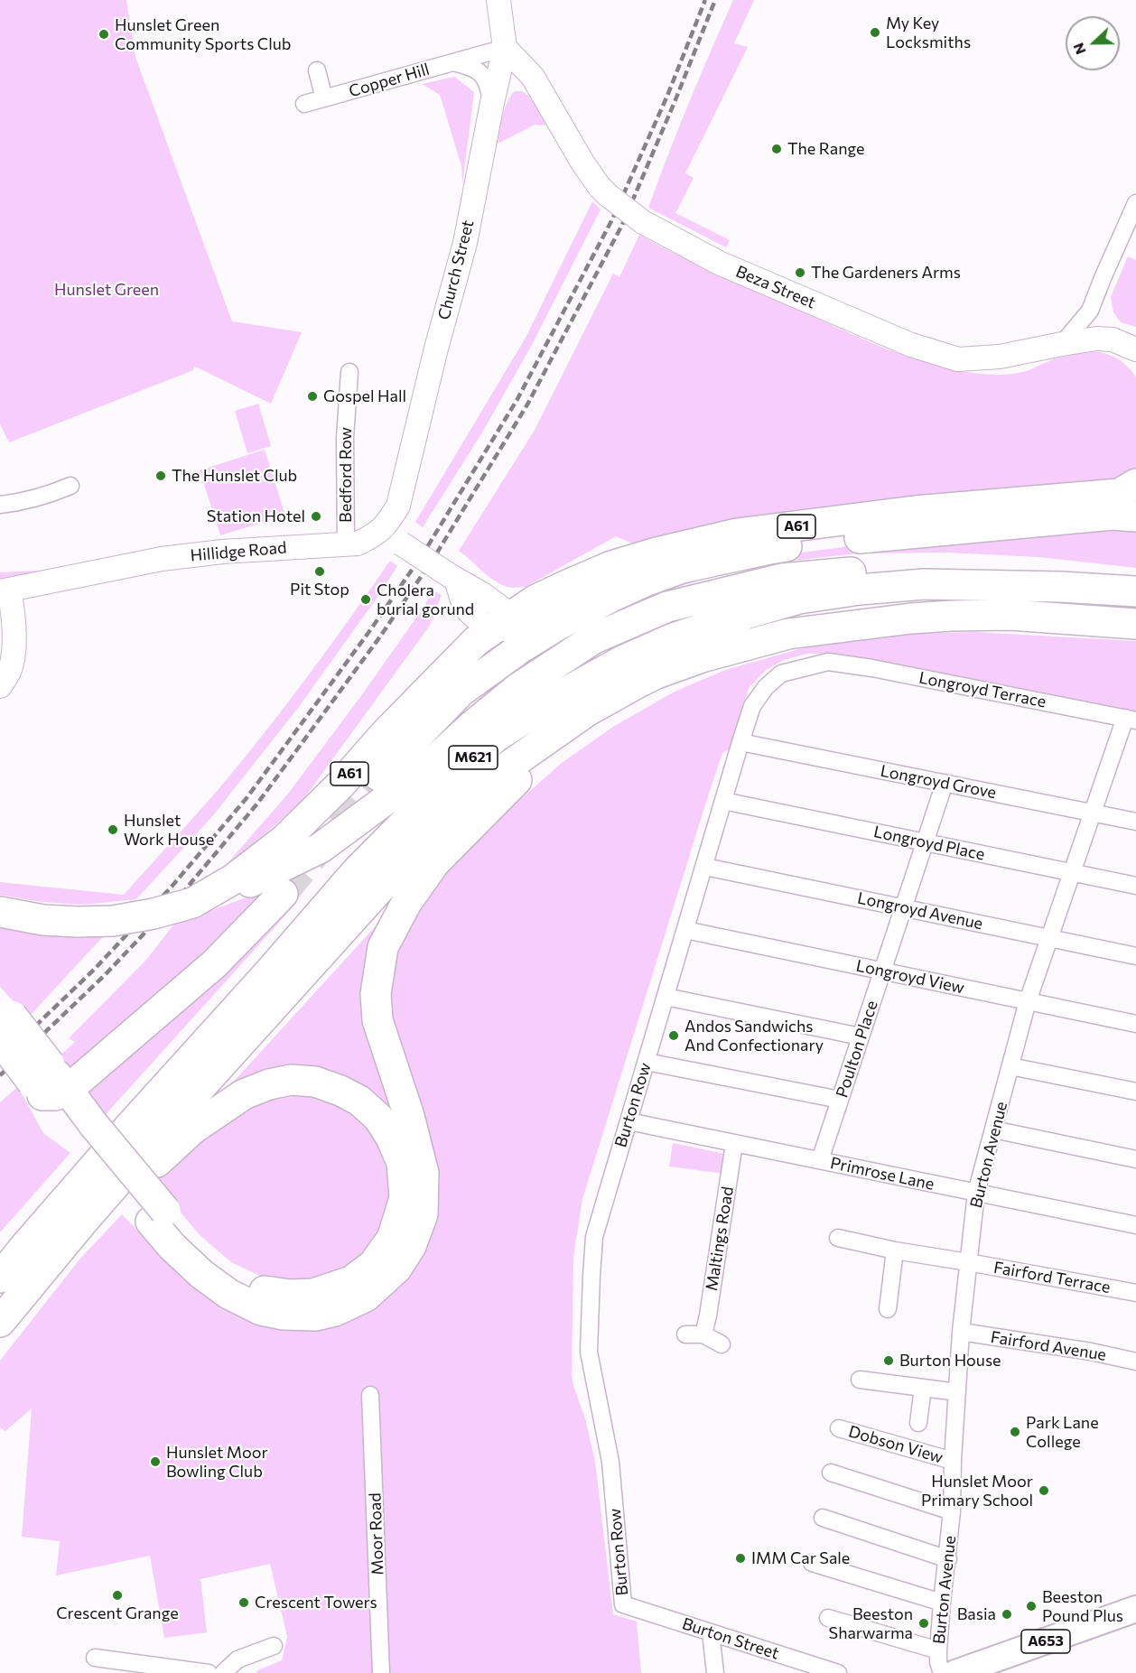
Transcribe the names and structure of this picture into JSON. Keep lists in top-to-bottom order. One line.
{"streets":{"highway":["A61","M621"],"main road":["A653"],"street":["Copper Hill","Church Street","Beza Street","Bedford Row","Hillidge Road","Longroyd Terrace","Longroyd Grove","Longroyd Place","Longroyd Avenue","Longroyd View","Poulton Place","Burton Row","Burton Avenue","Primrose Lane","Maltings Road","Fairford Terrace","Fairford Avenue","Dobson View","Moor Road","Burton Street"]},"crossings":[["Copper Hill","Church Street"],["Copper Hill","Beza Street"],["Church Street","Beza Street"],["Church Street","Hillidge Road"],["Bedford Row","Hillidge Road"],["Longroyd Terrace","Burton Row"],["Longroyd Terrace","Burton Avenue"],["Longroyd Grove","Poulton Place"],["Longroyd Grove","Burton Row"],["Longroyd Grove","Burton Avenue"],["Longroyd Place","Poulton Place"],["Longroyd Place","Burton Row"],["Longroyd Place","Burton Avenue"],["Longroyd Avenue","Poulton Place"],["Longroyd Avenue","Burton Row"],["Longroyd Avenue","Burton Avenue"],["Longroyd View","Poulton Place"],["Longroyd View","Burton Row"],["Longroyd View","Burton Avenue"],["Poulton Place","Primrose Lane"],["Burton Row","Primrose Lane"],["Burton Row","Burton Street"],["Burton Avenue","Primrose Lane"],["Burton Avenue","Fairford Terrace"],["Burton Avenue","Fairford Avenue"],["Burton Avenue","Dobson View"],["Primrose Lane","Maltings Road"]],"parks":["Hunslet Green"],"places":["My Key Locksmiths","Hunslet Green Community Sports Club","The Range","The Gardeners Arms","Gospel Hall","The Hunslet Club","Station Hotel","Pit Stop","Cholera burial gorund","Hunslet Work House","Andos Sandwichs And Confectionary","Burton House","Park Lane College","Hunslet Moor Bowling Club","Hunslet Moor Primary School","IMM Car Sale","Crescent Grange","Crescent Towers","Beeston Pound Plus","Basia","Beeston Sharwarma"],"north":"left"}
